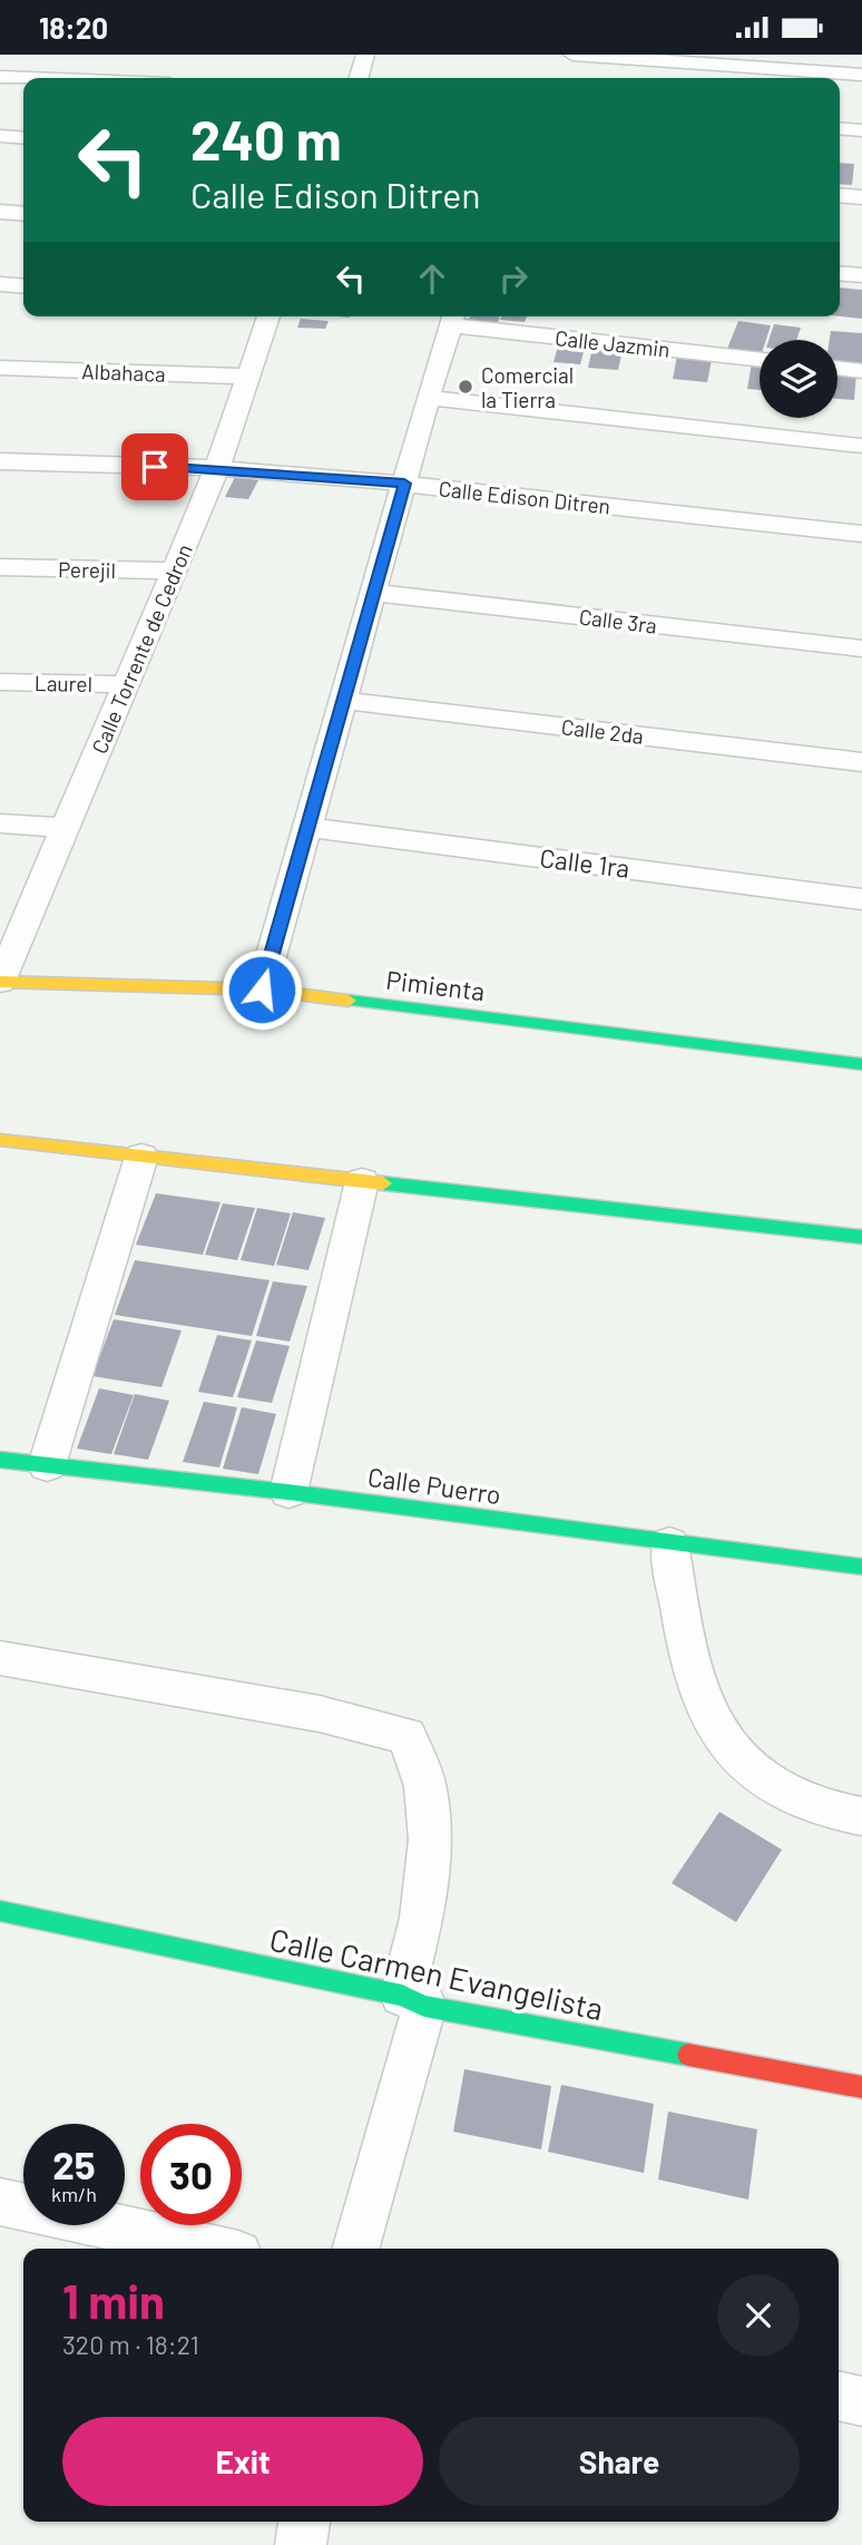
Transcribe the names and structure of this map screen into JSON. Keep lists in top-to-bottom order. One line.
{"streets":{"street":["Calle Jazmin","Albahaca","Calle Edison Ditren","Perejil","Calle 3ra","Calle Torrente de Cedron","Laurel","Calle 2da","Calle 1ra","Pimienta","Calle Puerro","Calle Carmen Evangelista"]},"crossings":[["Albahaca","Calle Torrente de Cedron"],["Calle Edison Ditren","Calle Torrente de Cedron"],["Perejil","Calle Torrente de Cedron"],["Calle Torrente de Cedron","Laurel"],["Calle Torrente de Cedron","Pimienta"]],"places":["Comercial la Tierra"],"page":{"status":"18:20","turn":["240 m","Calle Edison Ditren"],"speed":"25 km/h","limit":"30","heading":["1 min","320 m · 18:21"],"buttons":["Exit","Share"]}}
